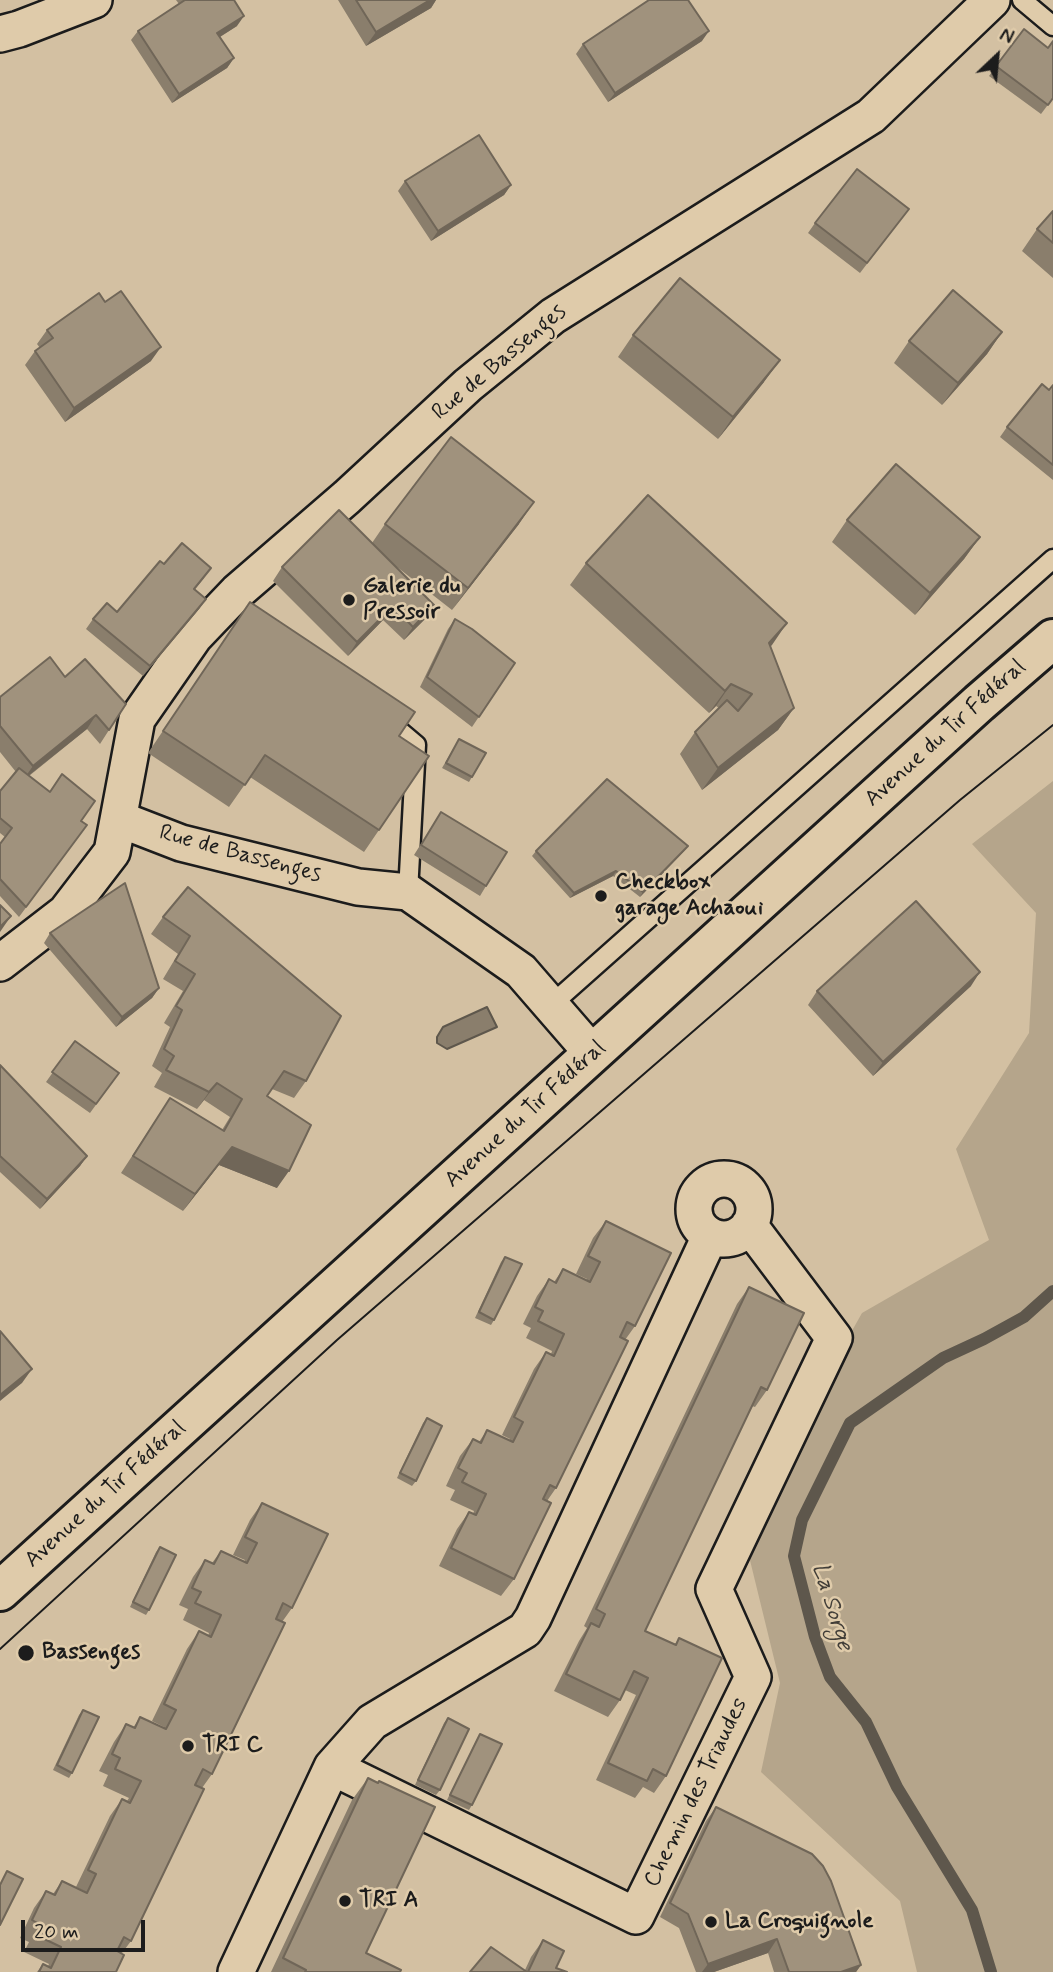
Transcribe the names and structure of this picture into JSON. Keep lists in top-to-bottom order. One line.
{"streets":{"main road":["Avenue du Tir Fédéral"],"street":["Rue de Bassenges","Chemin des Triaudes"]},"crossings":[["Rue de Bassenges","Avenue du Tir Fédéral"]],"water":["La Sorge"],"places":["Galerie du Pressoir","Checkbox garage Achaoui","Bassenges","TRI C","TRI A","La Croquignole"],"scale_bar":"20 m","north":"top right"}
